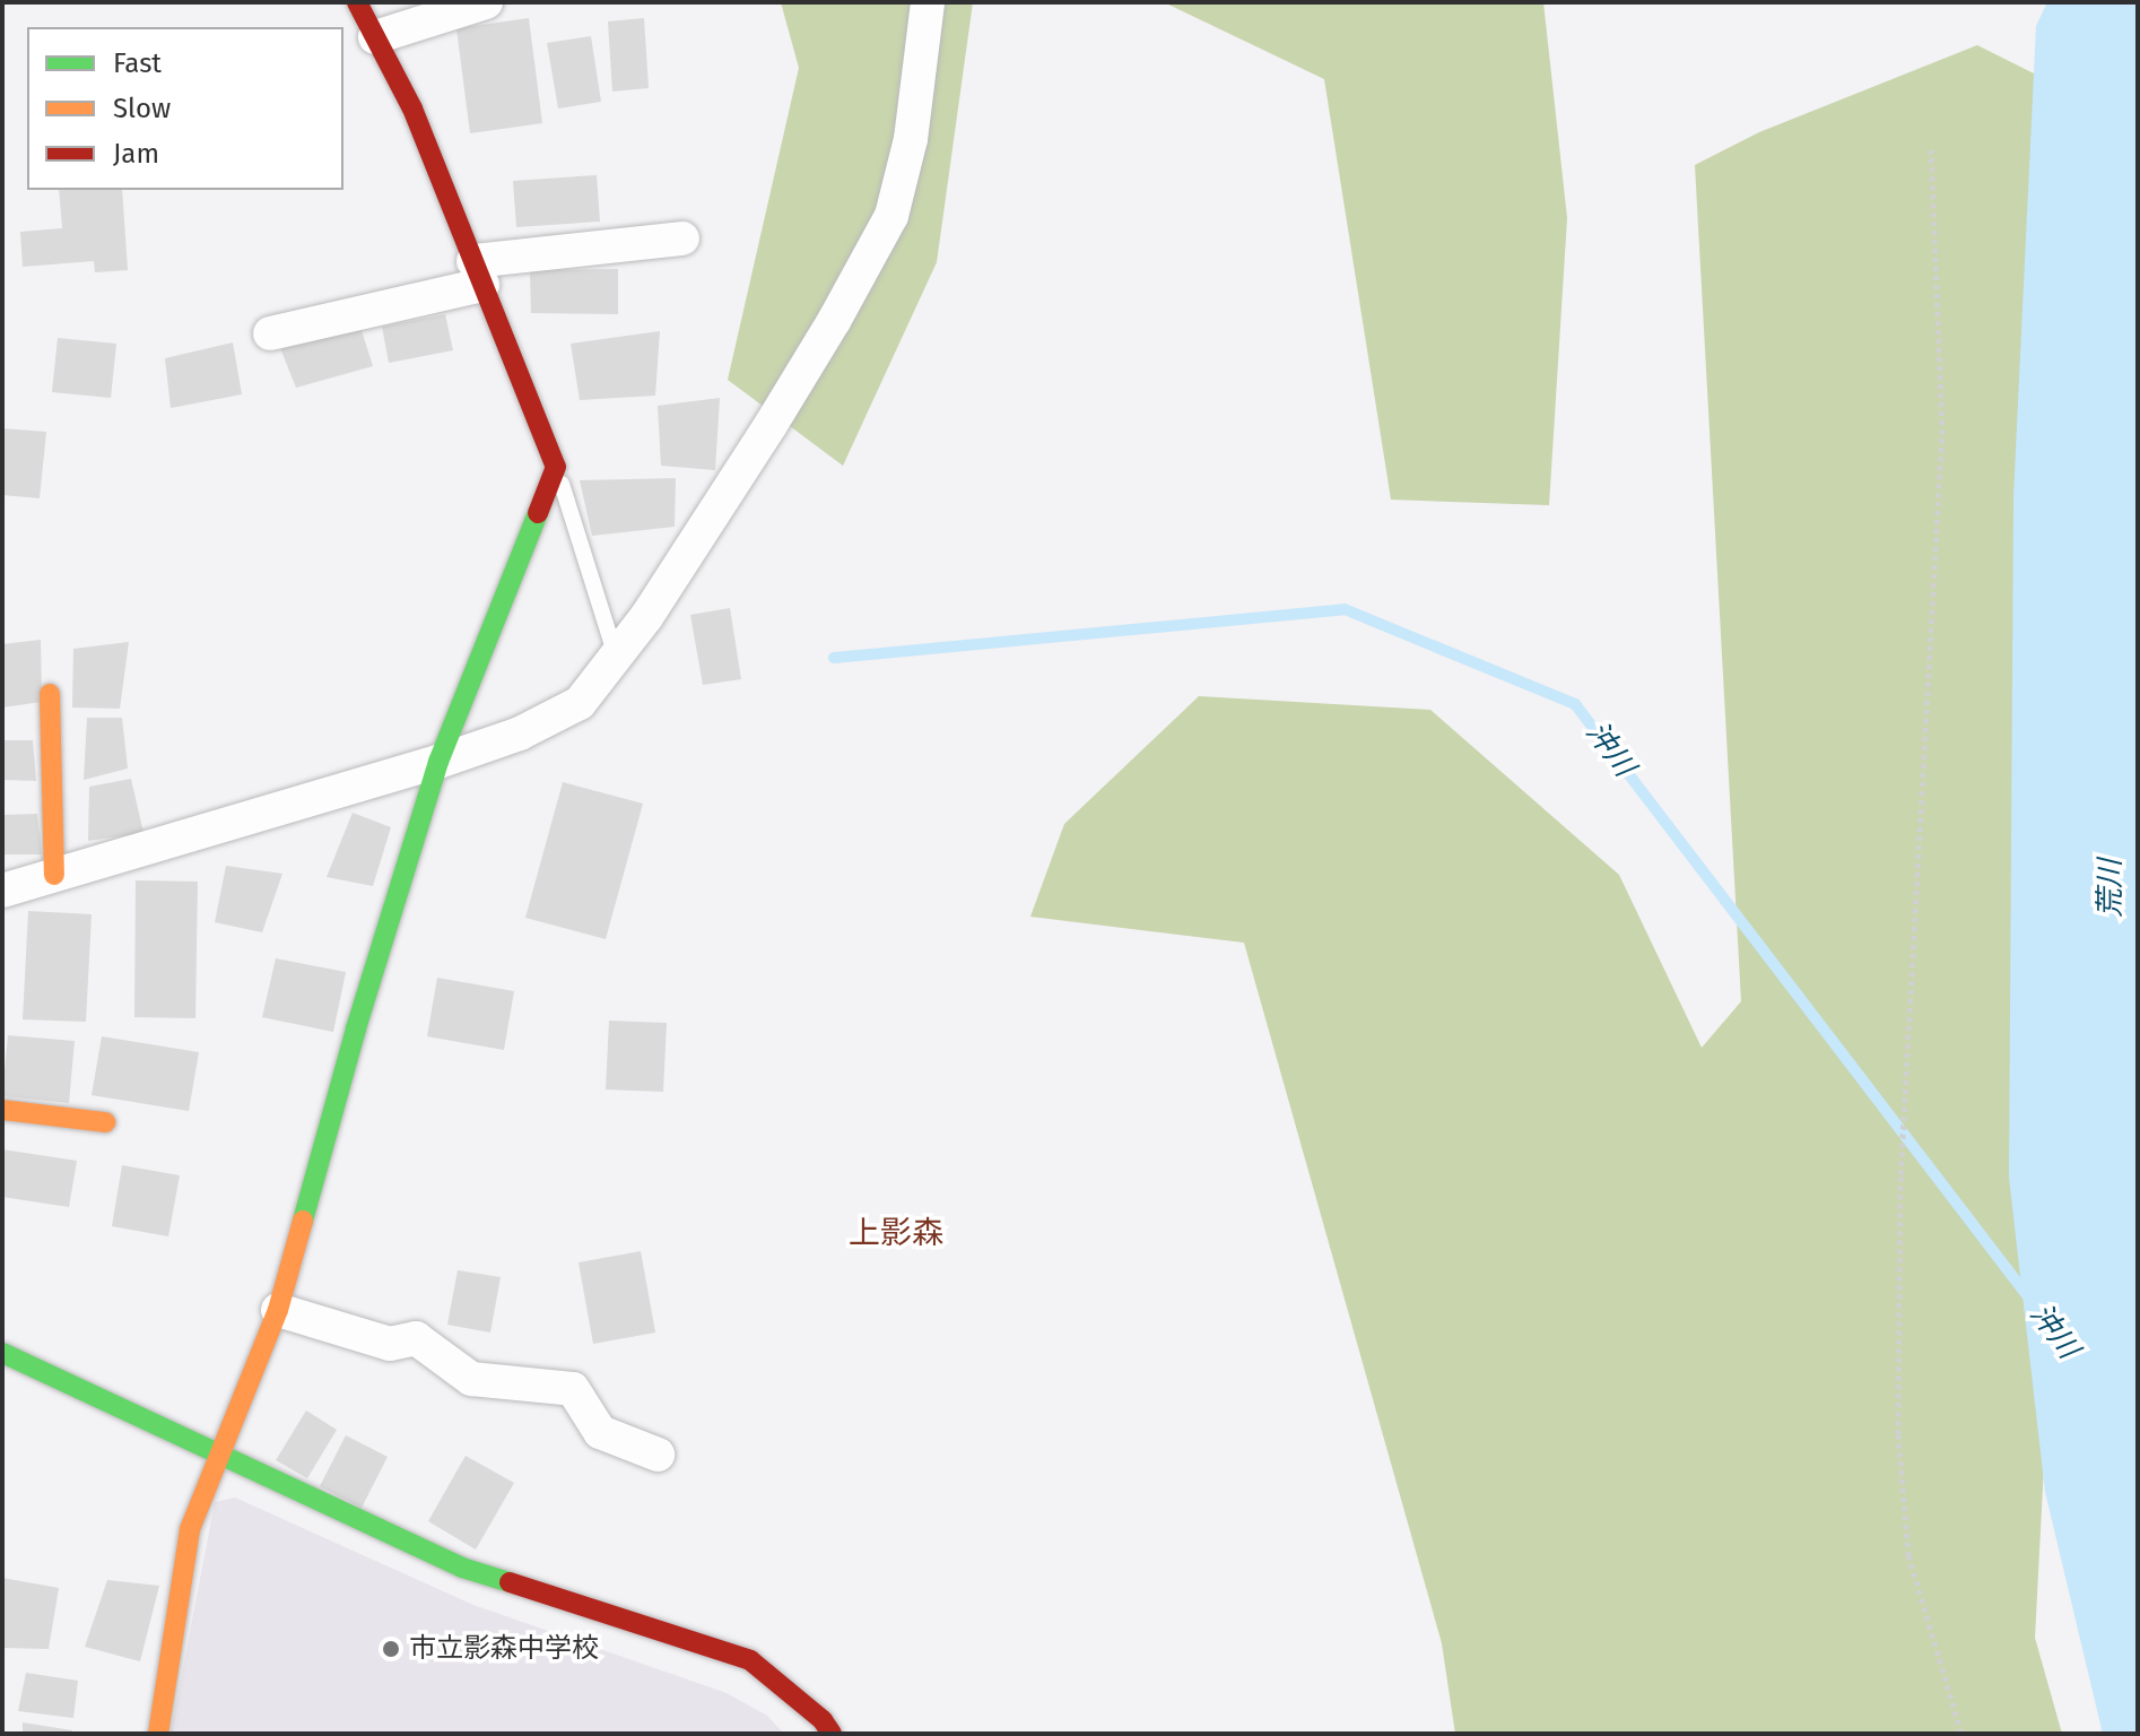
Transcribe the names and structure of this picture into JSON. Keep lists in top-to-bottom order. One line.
{"districts":["上影森"],"water":["沖川","荒川"],"places":["市立影森中学校"],"legend":["Fast","Slow","Jam"]}
